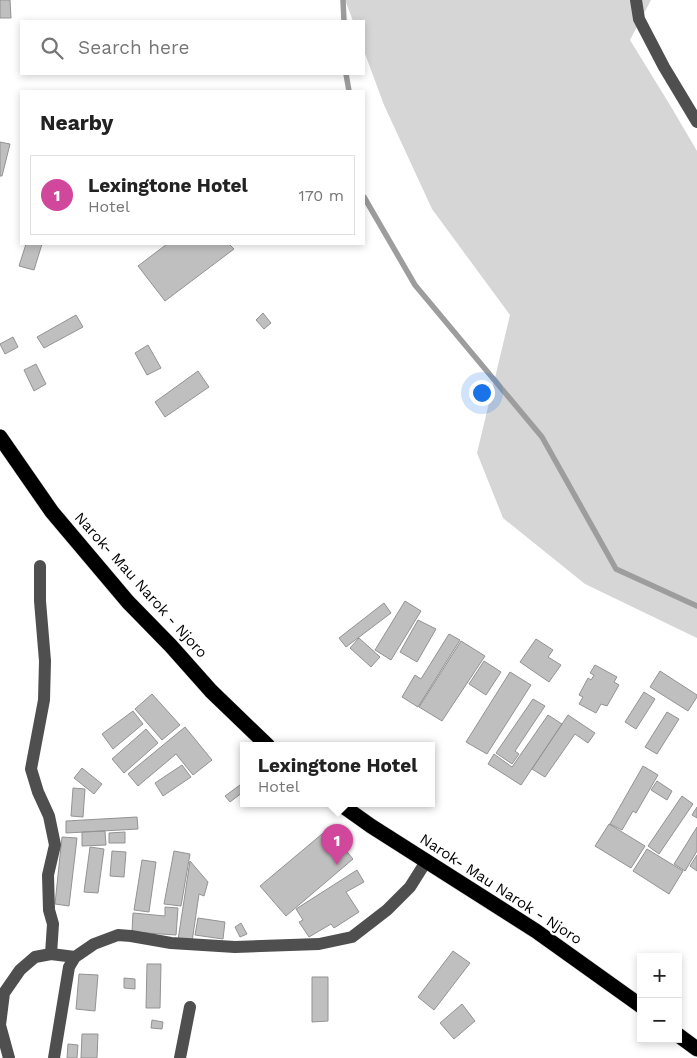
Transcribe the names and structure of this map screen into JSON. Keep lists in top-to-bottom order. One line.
{"streets":{"highway":["Narok- Mau Narok - Njoro"]},"page":{"search":"Search here","heading":"Nearby","list":[{"mark":"1","name":"Lexingtone Hotel","note":"Hotel","value":"170 m"}],"popup":["Lexingtone Hotel","Hotel"],"pins":"1","map_buttons":["+","−"]}}
